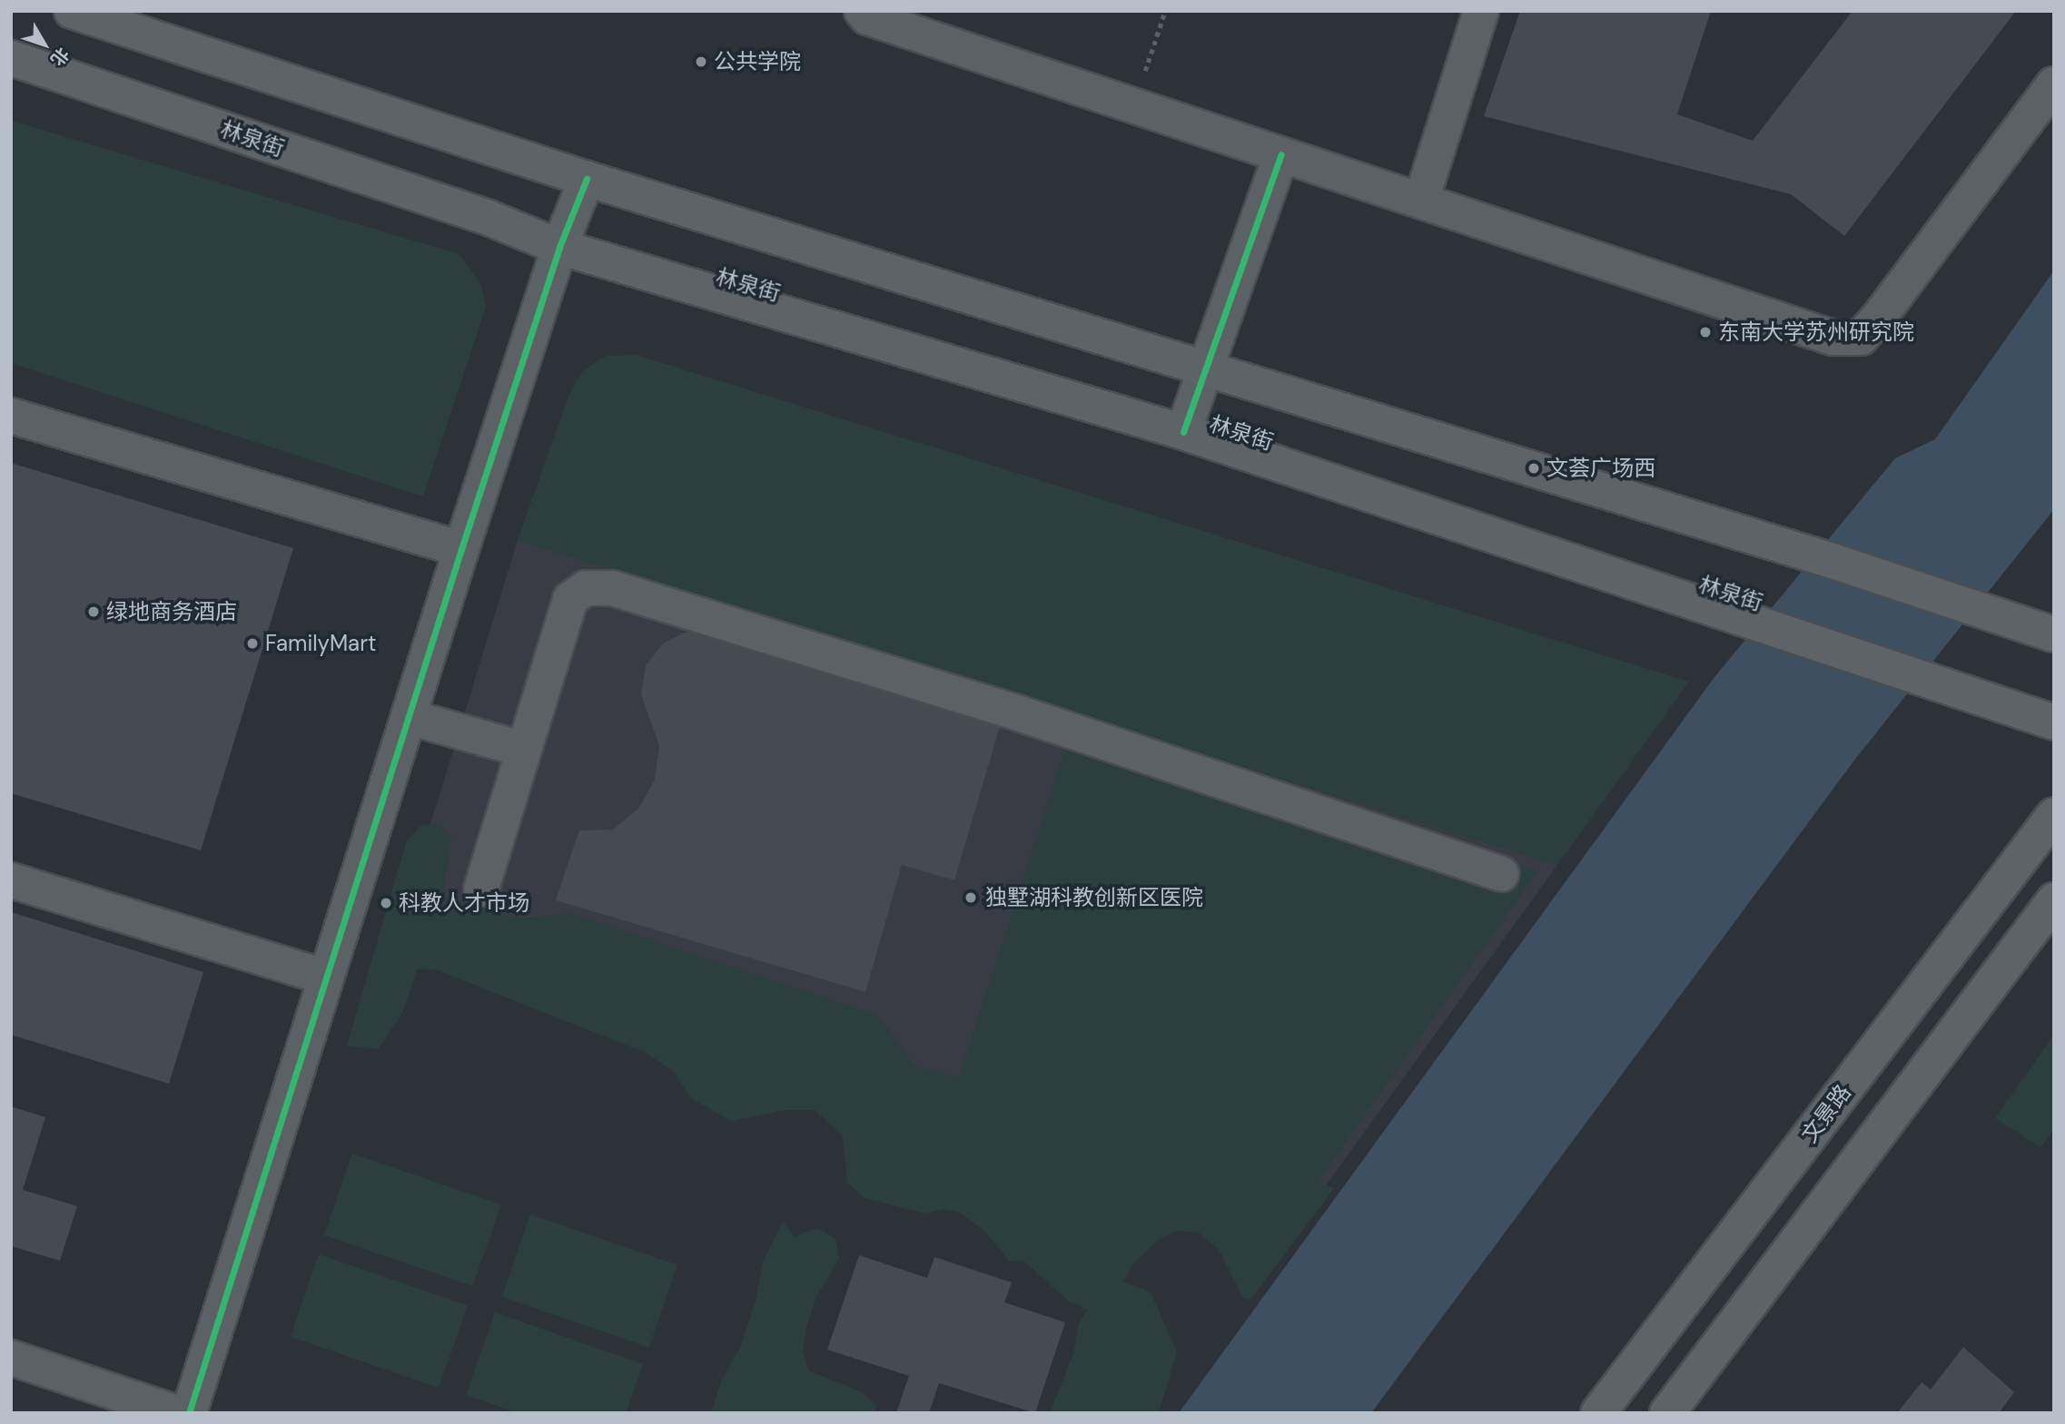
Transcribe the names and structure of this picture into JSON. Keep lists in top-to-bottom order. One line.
{"streets":{"main road":["林泉街","文景路"]},"places":["公共学院","东南大学苏州研究院","文荟广场西","绿地商务酒店","FamilyMart","独墅湖科教创新区医院","科教人才市场"],"north":"bottom right"}
